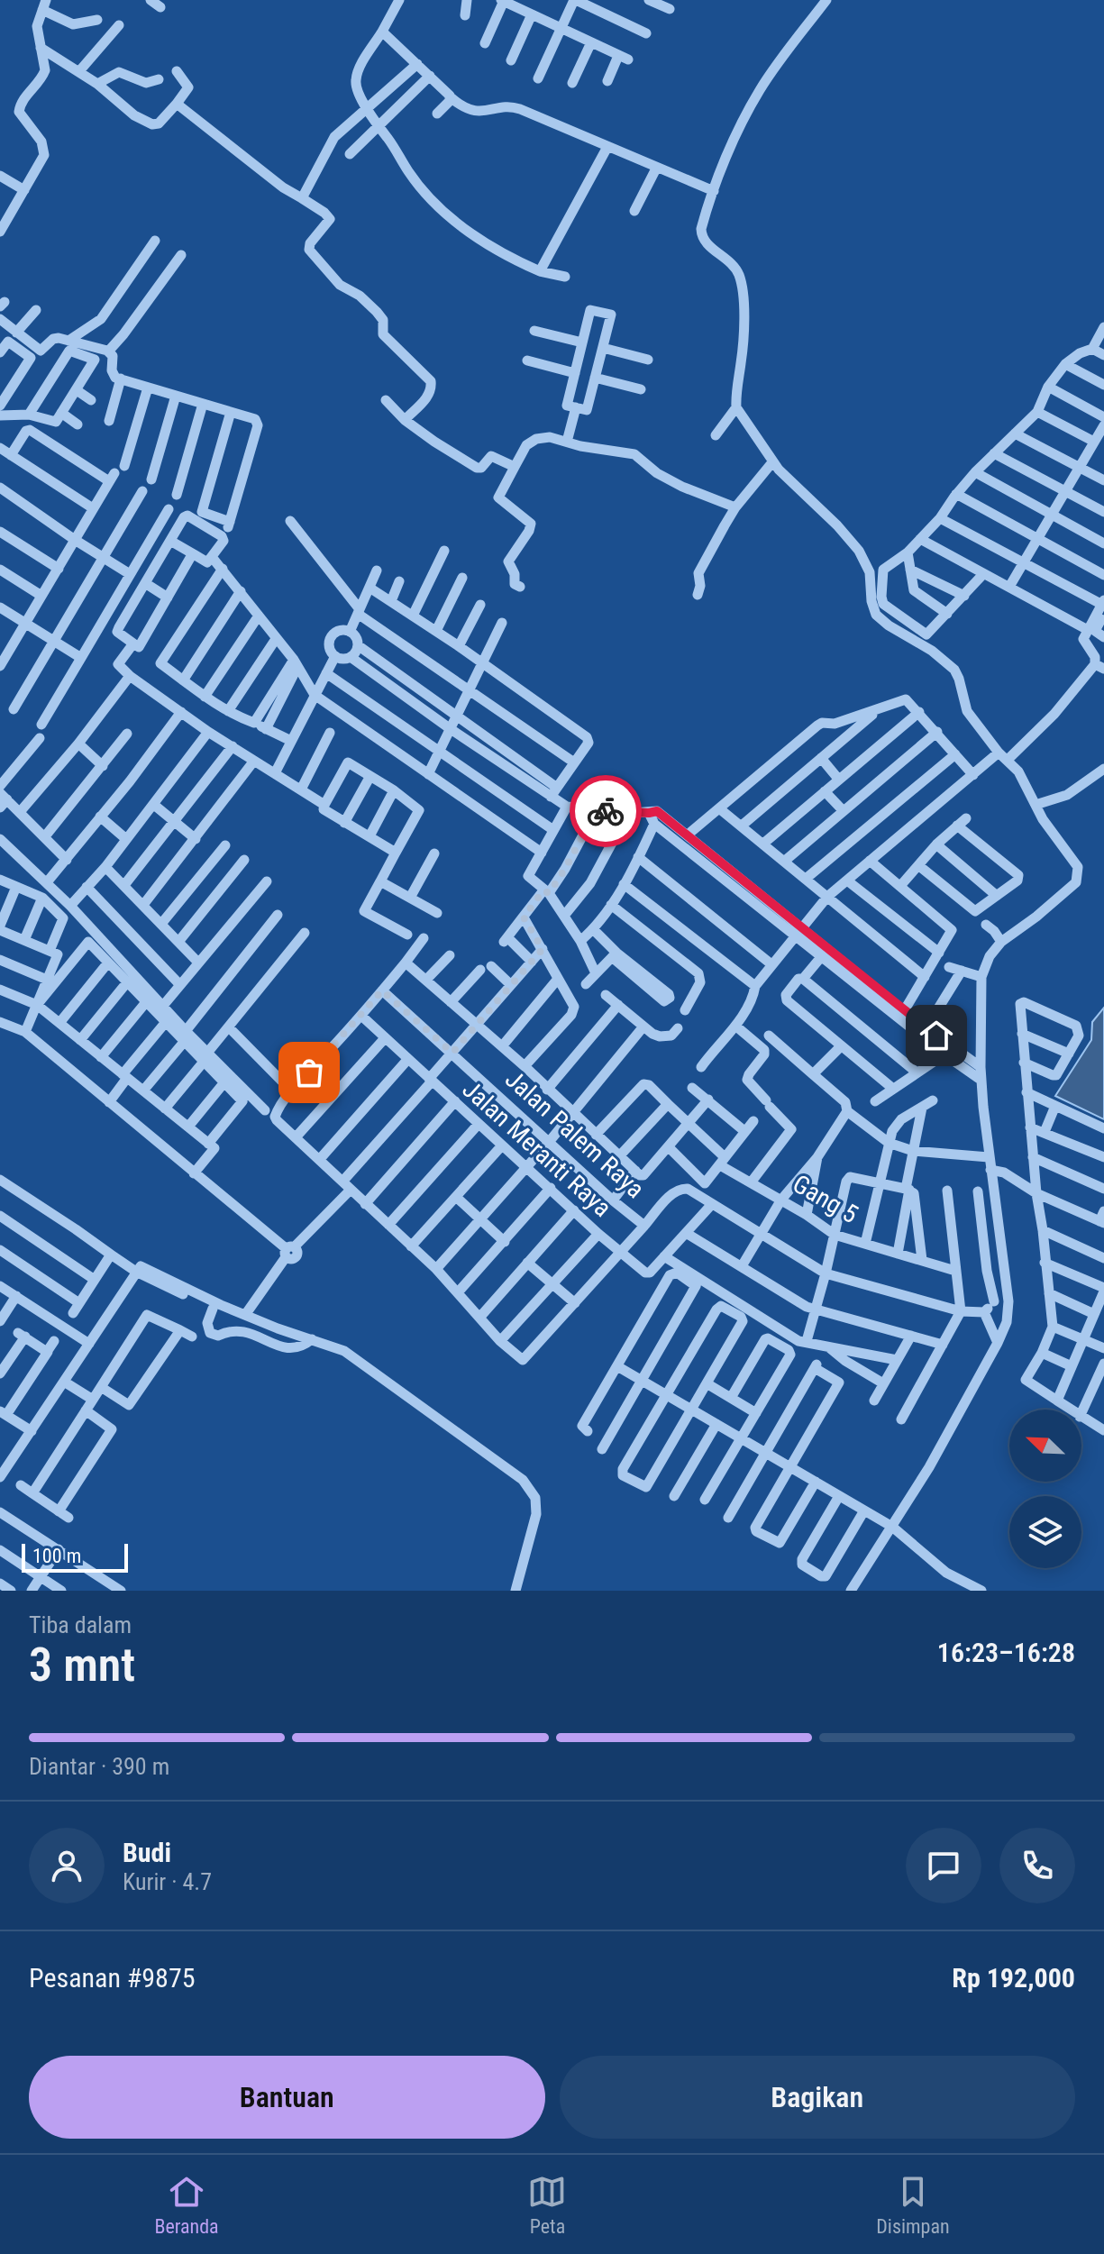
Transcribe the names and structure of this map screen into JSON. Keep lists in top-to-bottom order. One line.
{"streets":{"street":["Jalan Palem Raya","Jalan Meranti Raya","Gang 5"]},"scale_bar":"100 m","north":"top left","page":{"scale":"100 m","heading":["3 mnt","Tiba dalam","16:23–16:28"],"panel":["Budi","Kurir · 4.7","Pesanan #9875","Rp 192,000"],"bar":"Diantar · 390 m","buttons":["Bantuan","Bagikan"],"tabs":["Beranda","Peta","Disimpan"]}}
